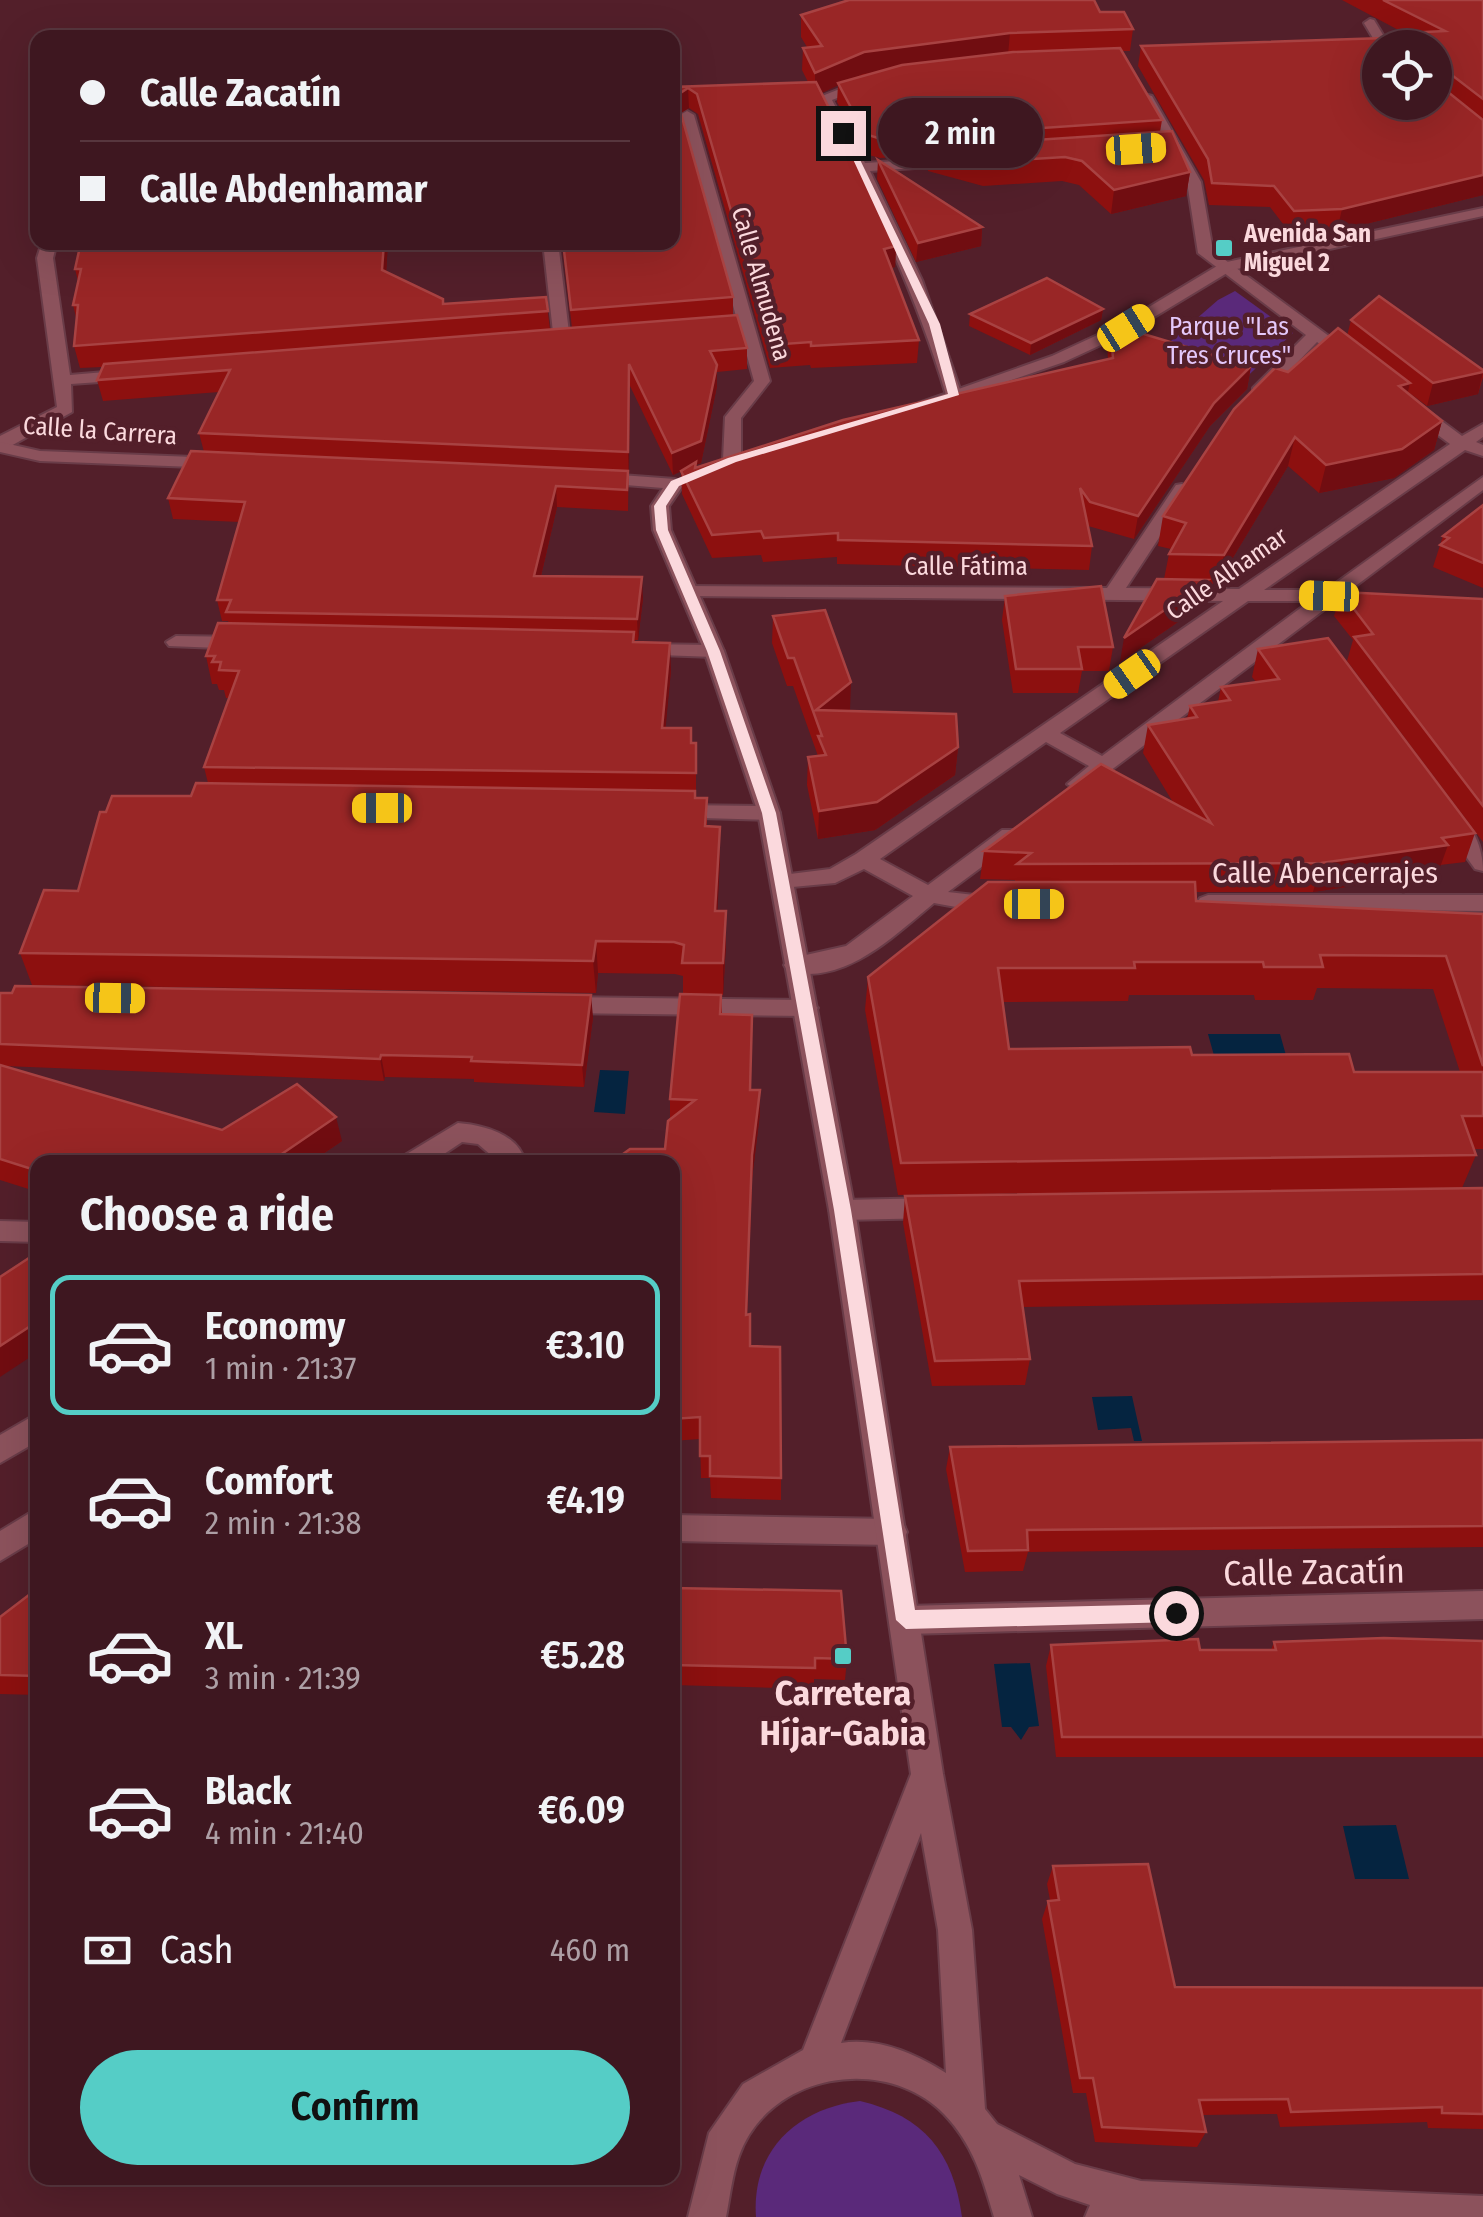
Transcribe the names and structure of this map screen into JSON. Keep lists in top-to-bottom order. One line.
{"streets":{"street":["Calle Almudena","Calle la Carrera","Calle Fátima","Calle Alhamar","Calle Abencerrajes","Calle Zacatín"]},"crossings":[["Calle Fátima","Calle Alhamar"]],"parks":["Parque \"Las Tres Cruces\""],"places":{"transit":["Avenida San Miguel 2","Carretera Híjar-Gabia"]},"page":{"banner":["Calle Zacatín","Calle Abdenhamar"],"bubble":"2 min","heading":"Choose a ride","list":[{"name":"Economy","note":"1 min · 21:37","value":"€3.10"},{"name":"Comfort","note":"2 min · 21:38","value":"€4.19"},{"name":"XL","note":"3 min · 21:39","value":"€5.28"},{"name":"Black","note":"4 min · 21:40","value":"€6.09"}],"pay":["Cash","460 m"],"buttons":"Confirm"}}
